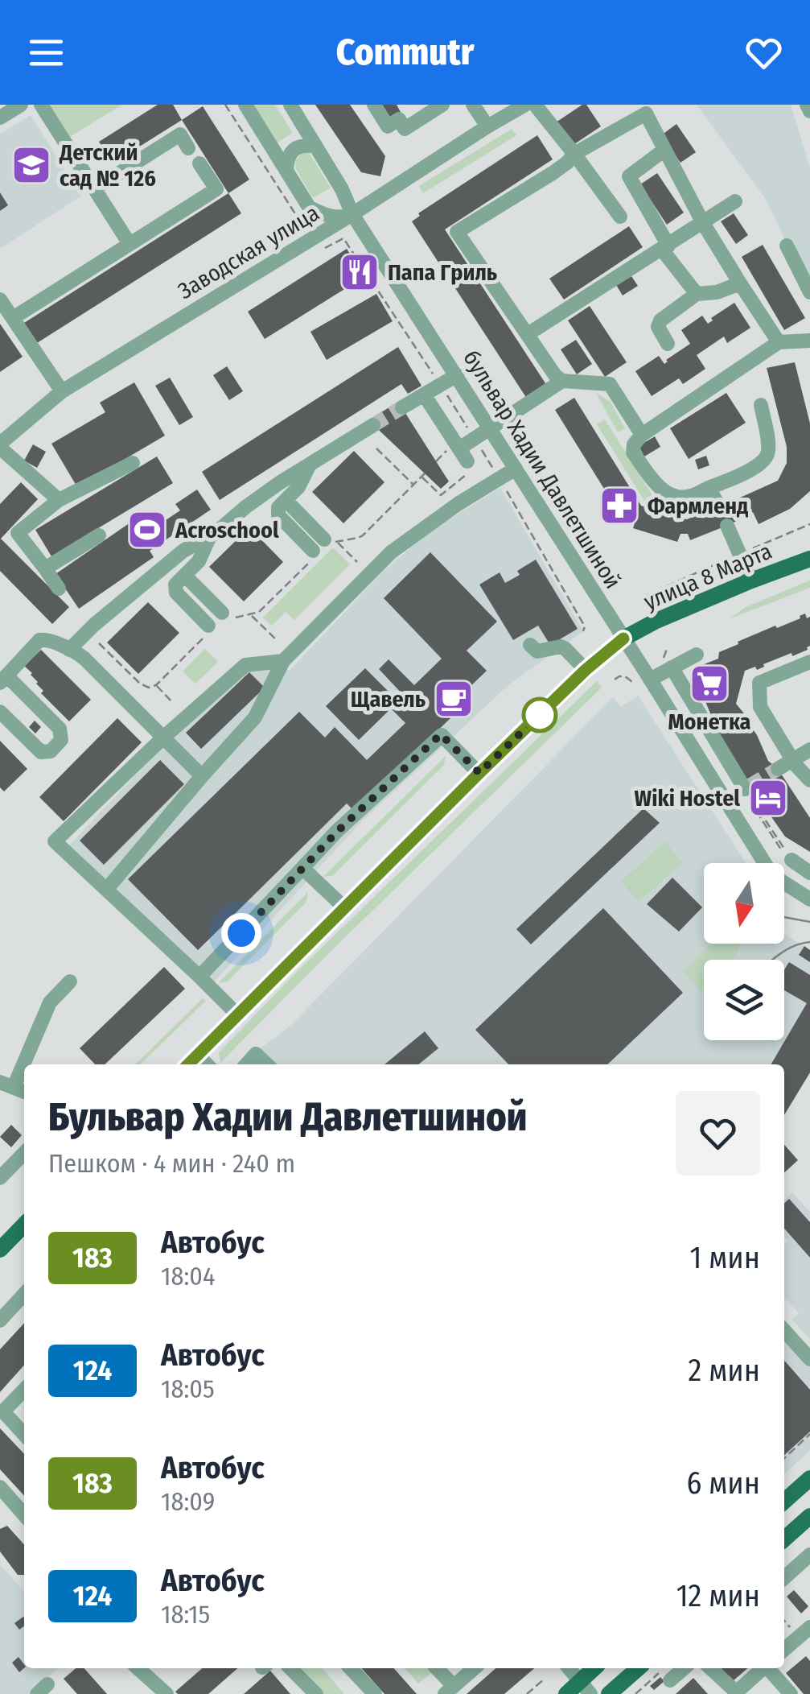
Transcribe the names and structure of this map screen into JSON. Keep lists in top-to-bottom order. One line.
{"streets":{"main road":["улица 8 Марта"],"street":["Заводская улица","бульвар Хадии Давлетшиной"]},"crossings":[["Заводская улица","бульвар Хадии Давлетшиной"],["бульвар Хадии Давлетшиной","улица 8 Марта"]],"places":{"school or university":["Детский сад № 126"],"restaurant":["Папа Гриль"],"pharmacy":["Фармленд"],"sports":["Acroschool"],"supermarket":["Монетка"],"cafe":["Щавель"],"hotel":["Wiki Hostel"]},"lines":["bus line 183"],"north":"bottom","page":{"header":"Commutr","heading":["Бульвар Хадии Давлетшиной","Пешком · 4 мин · 240 m"],"list":[{"mark":"183","name":"Автобус","note":"18:04","value":"1 мин"},{"mark":"124","name":"Автобус","note":"18:05","value":"2 мин"},{"mark":"183","name":"Автобус","note":"18:09","value":"6 мин"},{"mark":"124","name":"Автобус","note":"18:15","value":"12 мин"}]}}
